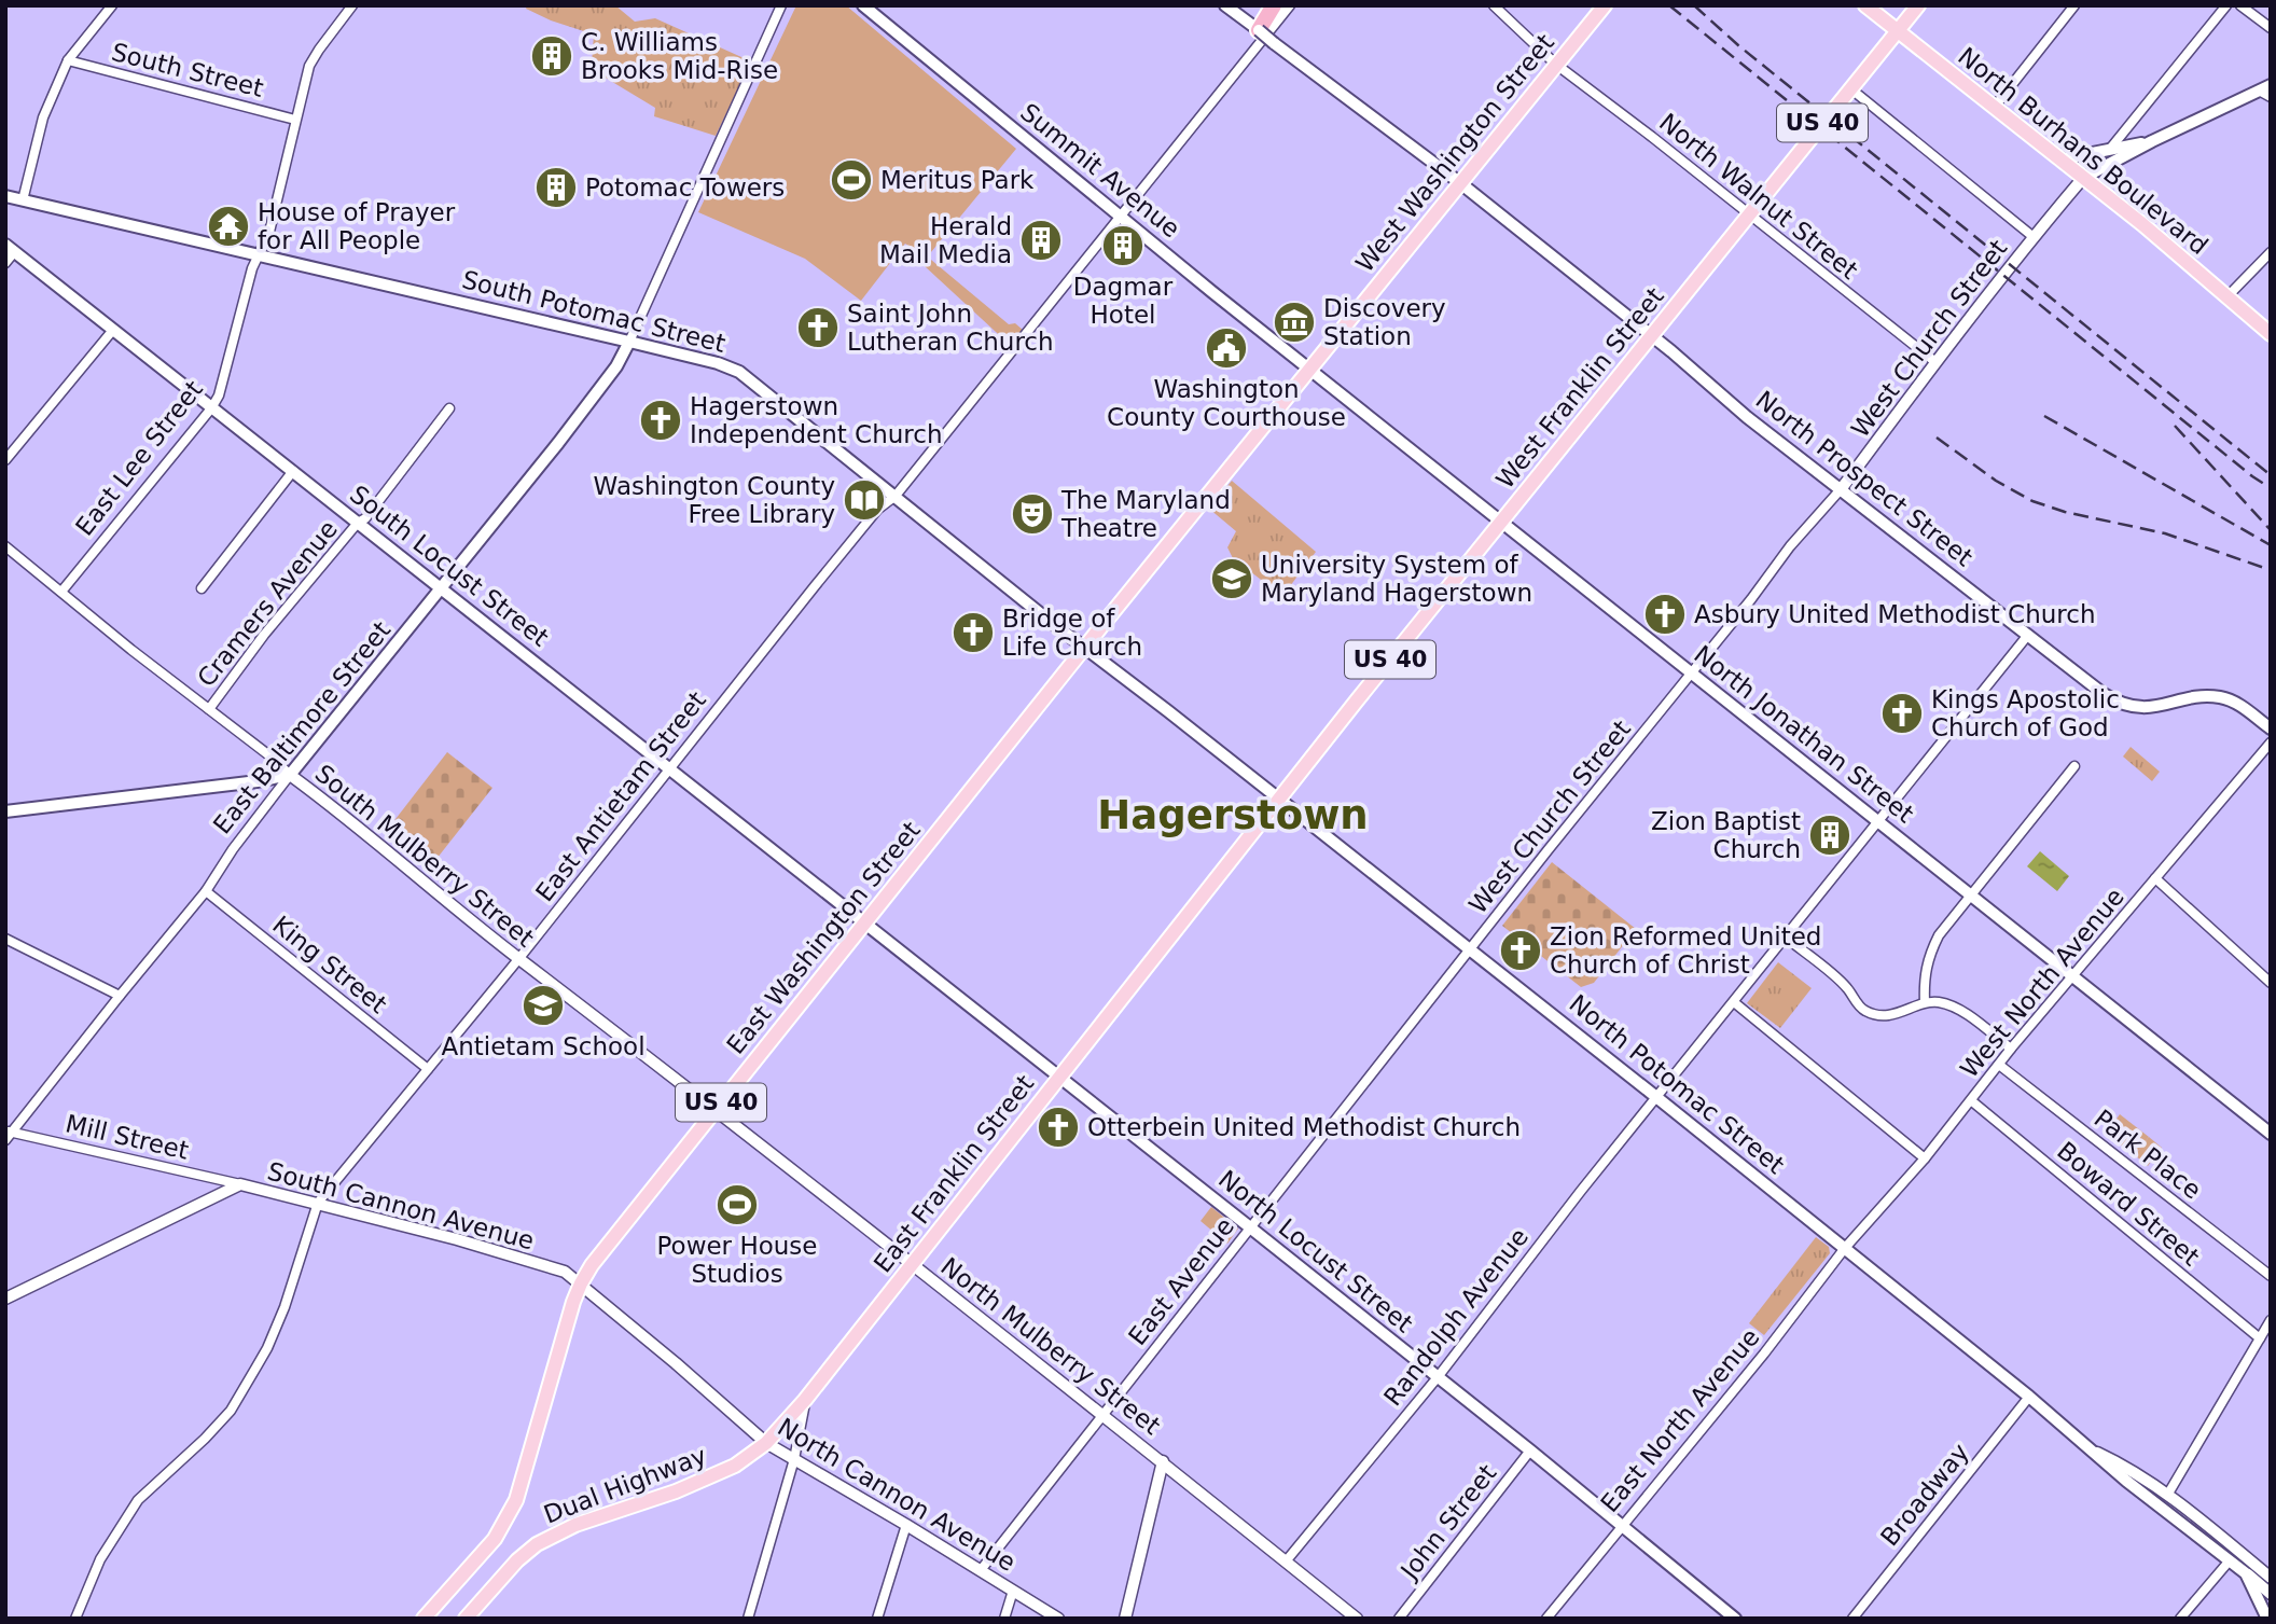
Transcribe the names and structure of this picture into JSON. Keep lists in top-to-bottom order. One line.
{"streets":{"main road":["US 40","North Burhans Boulevard","West Washington Street","Summit Avenue","South Potomac Street","West Franklin Street","North Prospect Street","South Locust Street","East Baltimore Street","North Jonathan Street","East Washington Street","North Potomac Street","East Franklin Street","North Locust Street","Dual Highway"],"street":["South Street","North Walnut Street","West Church Street","East Lee Street","Cramers Avenue","East Antietam Street","South Mulberry Street","King Street","West North Avenue","Mill Street","Park Place","Boward Street","South Cannon Avenue","East Avenue","Randolph Avenue","North Mulberry Street","East North Avenue","North Cannon Avenue","Broadway","John Street"]},"crossings":[["South Street","East Lee Street"],["North Burhans Boulevard","West Church Street"],["North Burhans Boulevard","West Franklin Street"],["West Washington Street","Summit Avenue"],["West Washington Street","North Walnut Street"],["West Washington Street","South Potomac Street"],["West Washington Street","North Prospect Street"],["West Washington Street","North Jonathan Street"],["West Washington Street","East Washington Street"],["West Washington Street","North Potomac Street"],["Summit Avenue","North Jonathan Street"],["Summit Avenue","East Antietam Street"],["North Walnut Street","West Church Street"],["North Walnut Street","West Franklin Street"],["South Potomac Street","East Lee Street"],["South Potomac Street","East Baltimore Street"],["South Potomac Street","East Antietam Street"],["South Potomac Street","East Washington Street"],["South Potomac Street","North Potomac Street"],["West Church Street","North Prospect Street"],["West Church Street","North Jonathan Street"],["West Church Street","North Potomac Street"],["West Church Street","East Avenue"],["West Franklin Street","North Prospect Street"],["West Franklin Street","North Jonathan Street"],["West Franklin Street","North Potomac Street"],["West Franklin Street","East Franklin Street"],["East Lee Street","South Locust Street"],["East Lee Street","South Mulberry Street"],["North Prospect Street","Randolph Avenue"],["South Locust Street","Cramers Avenue"],["South Locust Street","East Baltimore Street"],["South Locust Street","East Antietam Street"],["South Locust Street","East Washington Street"],["South Locust Street","North Locust Street"],["Cramers Avenue","South Mulberry Street"],["East Baltimore Street","South Mulberry Street"],["East Baltimore Street","King Street"],["East Baltimore Street","Mill Street"],["North Jonathan Street","West North Avenue"],["North Jonathan Street","Randolph Avenue"],["East Antietam Street","South Mulberry Street"],["East Antietam Street","King Street"],["East Antietam Street","South Cannon Avenue"],["South Mulberry Street","East Washington Street"],["South Mulberry Street","North Mulberry Street"],["East Washington Street","North Potomac Street"],["East Washington Street","South Cannon Avenue"],["East Washington Street","North Locust Street"],["East Washington Street","North Mulberry Street"],["East Washington Street","Dual Highway"],["East Washington Street","North Cannon Avenue"],["West North Avenue","North Potomac Street"],["West North Avenue","Park Place"],["West North Avenue","Boward Street"],["West North Avenue","East North Avenue"],["North Potomac Street","East Franklin Street"],["North Potomac Street","East Avenue"],["North Potomac Street","Randolph Avenue"],["North Potomac Street","East North Avenue"],["North Potomac Street","Broadway"],["Mill Street","South Cannon Avenue"],["East Franklin Street","North Locust Street"],["East Franklin Street","North Mulberry Street"],["East Franklin Street","Dual Highway"],["East Franklin Street","North Cannon Avenue"],["South Cannon Avenue","North Cannon Avenue"],["North Locust Street","East Avenue"],["North Locust Street","Randolph Avenue"],["North Locust Street","East North Avenue"],["North Locust Street","John Street"],["East Avenue","North Mulberry Street"],["East Avenue","North Cannon Avenue"],["Randolph Avenue","North Mulberry Street"],["Dual Highway","North Cannon Avenue"]],"districts":["Hagerstown"],"places":{"building":["C. Williams Brooks Mid‐Rise","Potomac Towers","Herald Mail Media","Dagmar Hotel","Zion Baptist Church"],"sports":["Meritus Park","Power House Studios"],"temple":["House of Prayer for All People"],"museum":["Discovery Station"],"church":["Saint John Lutheran Church","Hagerstown Independent Church","Asbury United Methodist Church","Bridge of Life Church","Kings Apostolic Church of God","Zion Reformed United Church of Christ","Otterbein United Methodist Church"],"public building":["Washington County Courthouse"],"library":["Washington County Free Library"],"theatre":["The Maryland Theatre"],"school or university":["University System of Maryland Hagerstown","Antietam School"]}}
